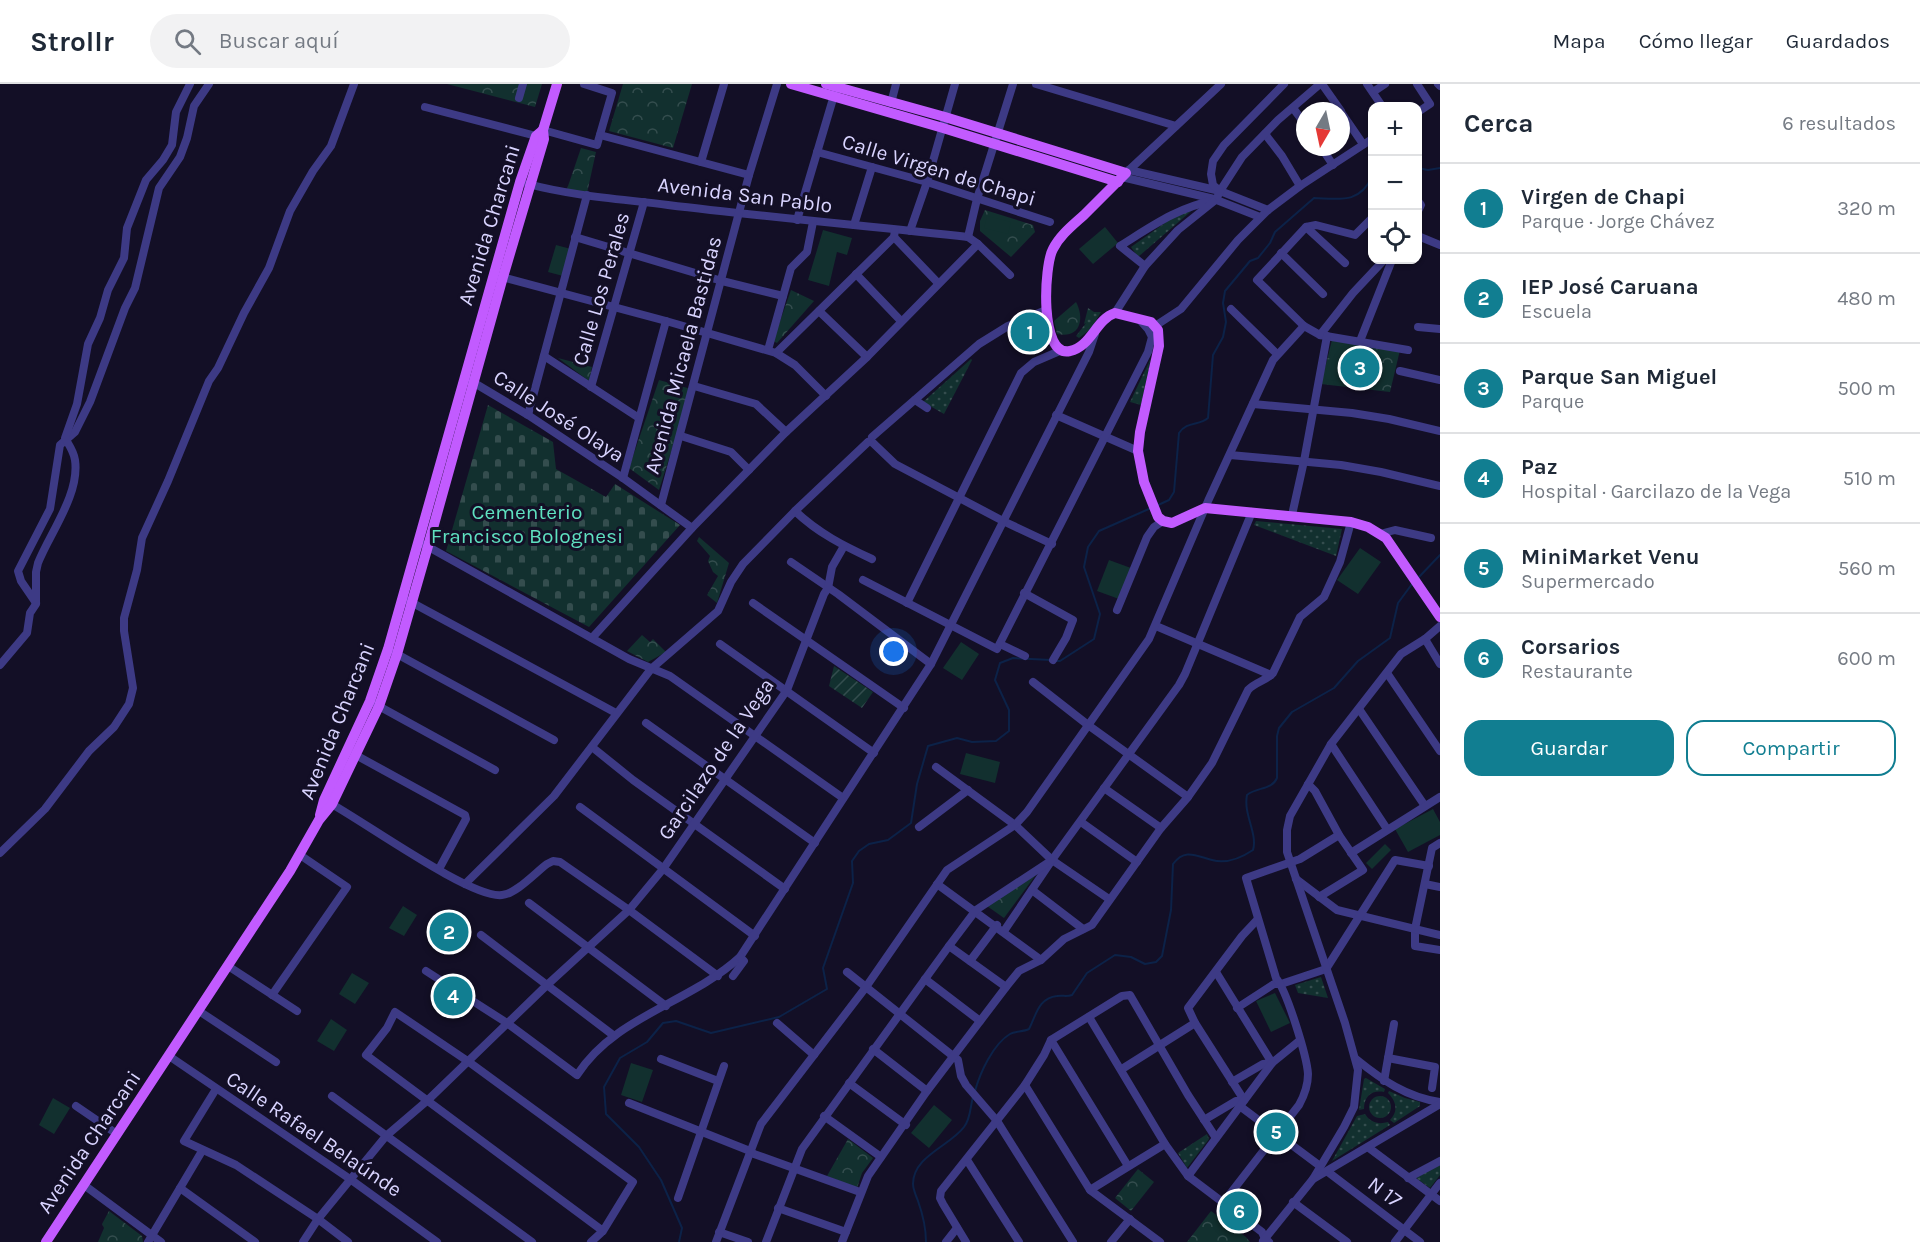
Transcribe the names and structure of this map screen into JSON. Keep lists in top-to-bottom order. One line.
{"streets":{"main road":["Avenida Charcani"],"street":["Calle Virgen de Chapi","Avenida San Pablo","Calle Los Perales","Avenida Micaela Bastidas","Calle José Olaya","Garcilazo de la Vega","Calle Rafael Belaúnde","N 17"]},"crossings":[["Avenida San Pablo","Avenida Charcani"],["Avenida San Pablo","Calle Los Perales"],["Avenida San Pablo","Avenida Micaela Bastidas"],["Avenida Charcani","Calle José Olaya"],["Avenida Charcani","Calle Rafael Belaúnde"],["Avenida Micaela Bastidas","Calle José Olaya"],["Garcilazo de la Vega","Calle Rafael Belaúnde"]],"parks":["Cementerio Francisco Bolognesi"],"north":"bottom","page":{"header":"Strollr","search":"Buscar aquí","nav":["Mapa","Cómo llegar","Guardados"],"heading":["Cerca","6 resultados"],"map_buttons":["+","−"],"list":[{"mark":"1","name":"Virgen de Chapi","note":"Parque · Jorge Chávez","value":"320 m"},{"mark":"2","name":"IEP José Caruana","note":"Escuela","value":"480 m"},{"mark":"3","name":"Parque San Miguel","note":"Parque","value":"500 m"},{"mark":"4","name":"Paz","note":"Hospital · Garcilazo de la Vega","value":"510 m"},{"mark":"5","name":"MiniMarket Venu","note":"Supermercado","value":"560 m"},{"mark":"6","name":"Corsarios","note":"Restaurante","value":"600 m"}],"pins":["1","3","2","4","5","6"],"buttons":["Guardar","Compartir"]}}
